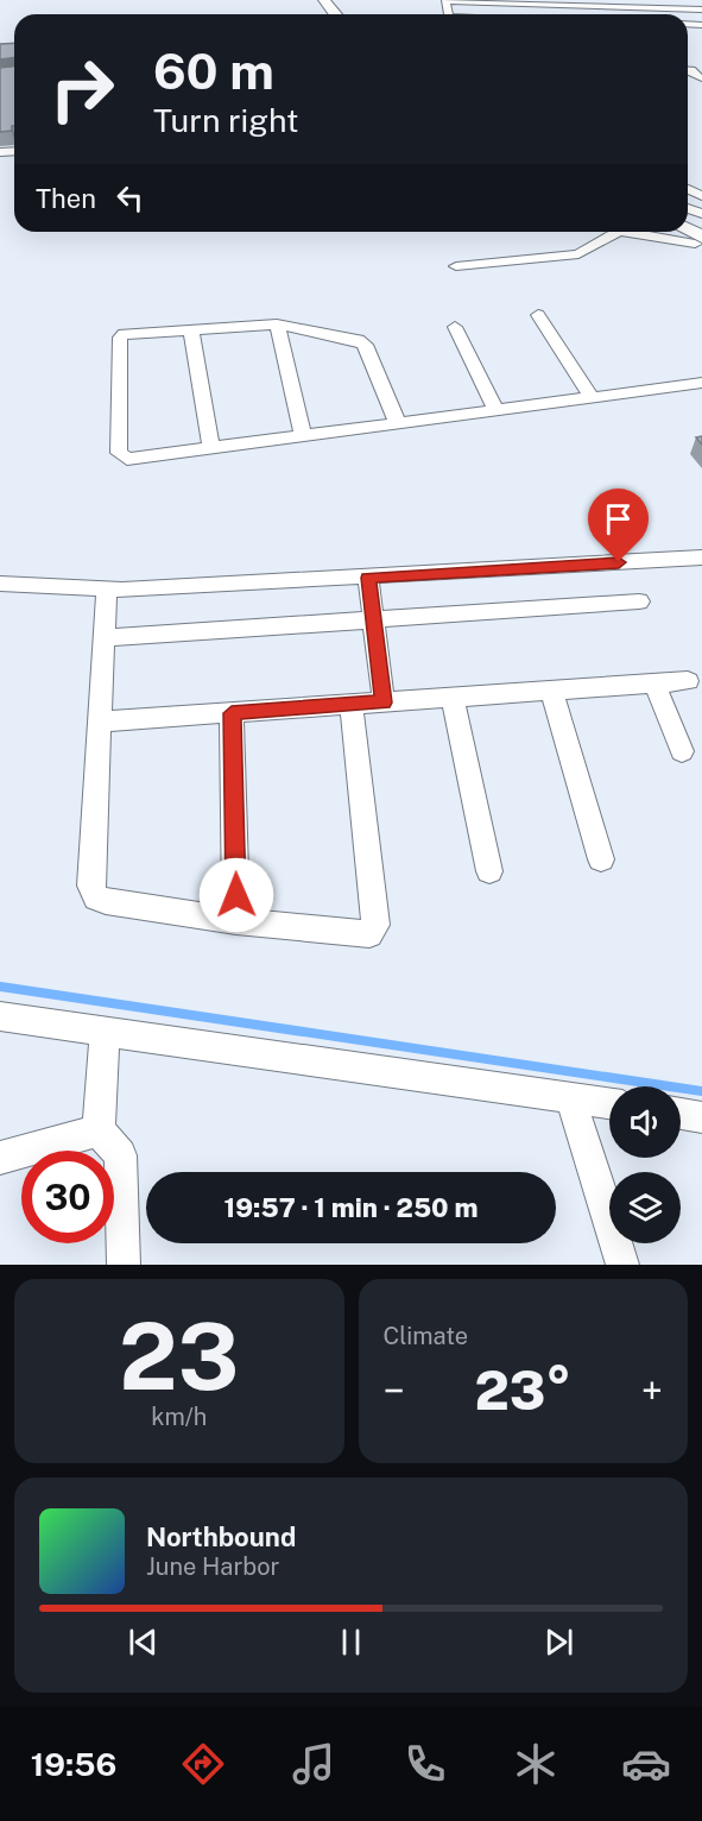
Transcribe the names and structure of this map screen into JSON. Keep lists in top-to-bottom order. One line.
{"page":{"turn":["60 m","Turn right"],"then":"Then","limit":"30","trip":"19:57 · 1 min · 250 m","tile":[["23","km/h"],"Climate"],"heat":["−","23°","+"],"song":["Northbound","June Harbor"],"tabs":"19:56"}}
